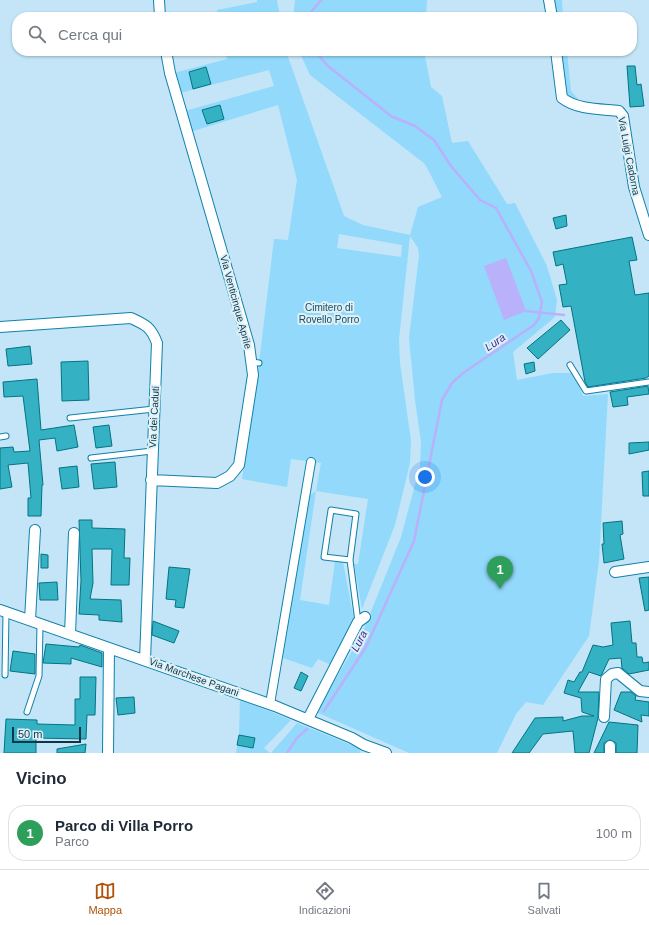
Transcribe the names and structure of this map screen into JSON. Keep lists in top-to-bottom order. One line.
{"streets":{"street":["Via Luigi Cadorna","Via Venticinque Aprile","Via dei Caduti","Via Marchese Pagani"]},"crossings":[["Via Venticinque Aprile","Via dei Caduti"],["Via dei Caduti","Via Marchese Pagani"]],"water":["Lura"],"parks":["Cimitero di Rovello Porro"],"scale_bar":"50 m","page":{"search":"Cerca qui","pins":"1","scale":"50 m","heading":"Vicino","list":[{"mark":"1","name":"Parco di Villa Porro","note":"Parco","value":"100 m"}],"nav":["Mappa","Indicazioni","Salvati"]}}
